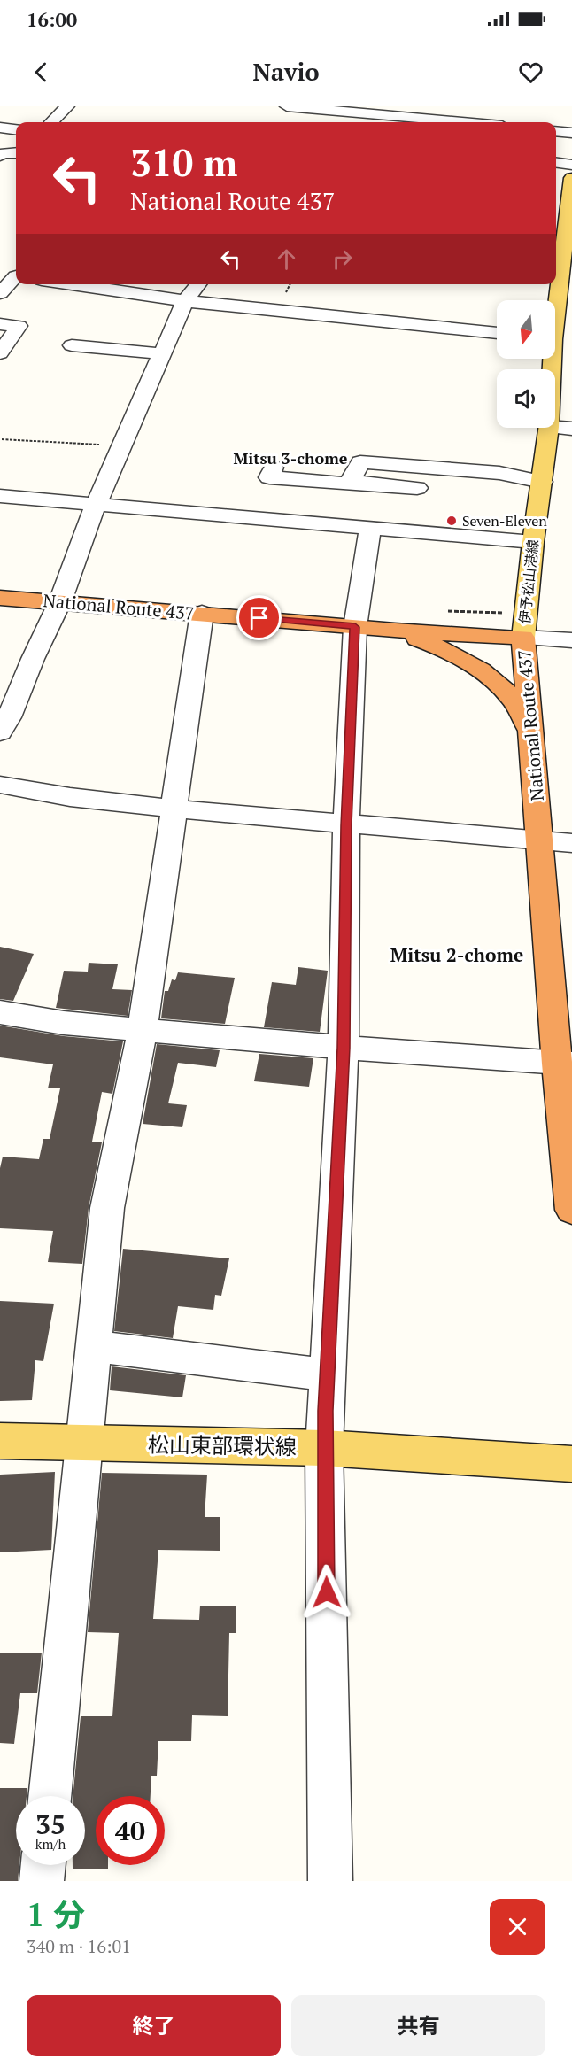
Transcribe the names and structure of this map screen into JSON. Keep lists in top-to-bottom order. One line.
{"streets":{"highway":["National Route 437"],"main road":["伊予松山港線","松山東部環状線"]},"crossings":[["伊予松山港線","National Route 437"]],"districts":["Mitsu 3-chome","Mitsu 2-chome"],"places":["Seven-Eleven"],"north":"bottom","page":{"status":"16:00","header":"Navio","turn":["310 m","National Route 437"],"speed":"35 km/h","limit":"40","heading":["1 分","340 m · 16:01"],"buttons":["終了","共有"]}}
